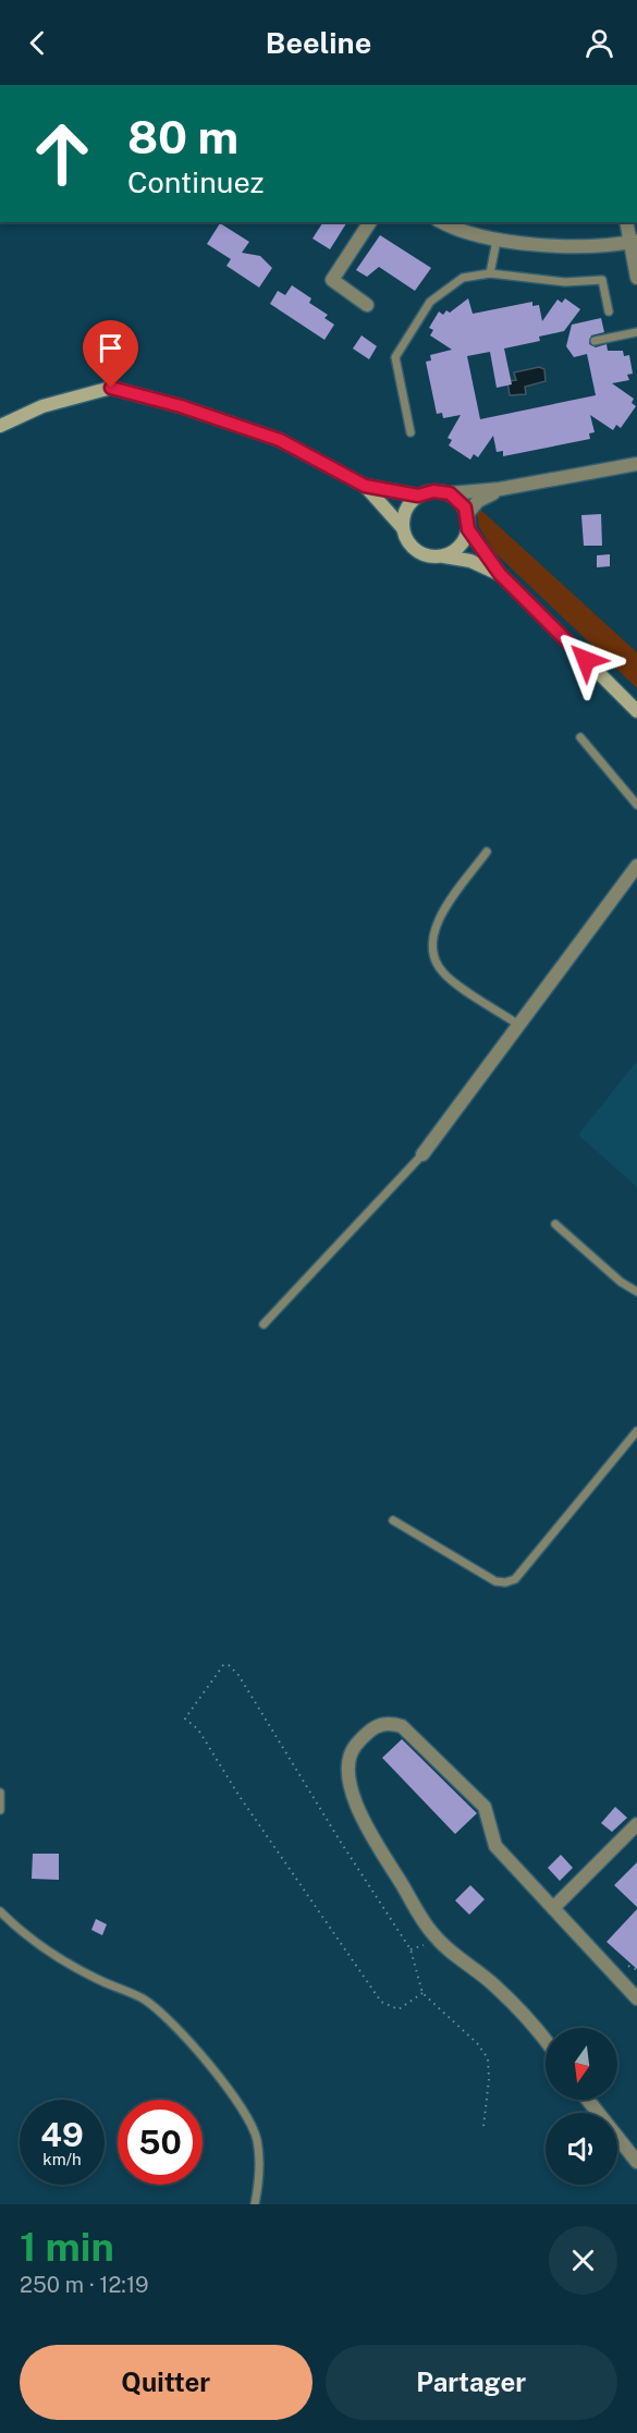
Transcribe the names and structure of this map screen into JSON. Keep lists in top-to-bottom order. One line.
{"north":"bottom","page":{"header":"Beeline","turn":["80 m","Continuez"],"speed":"49 km/h","limit":"50","heading":["1 min","250 m · 12:19"],"buttons":["Quitter","Partager"]}}
